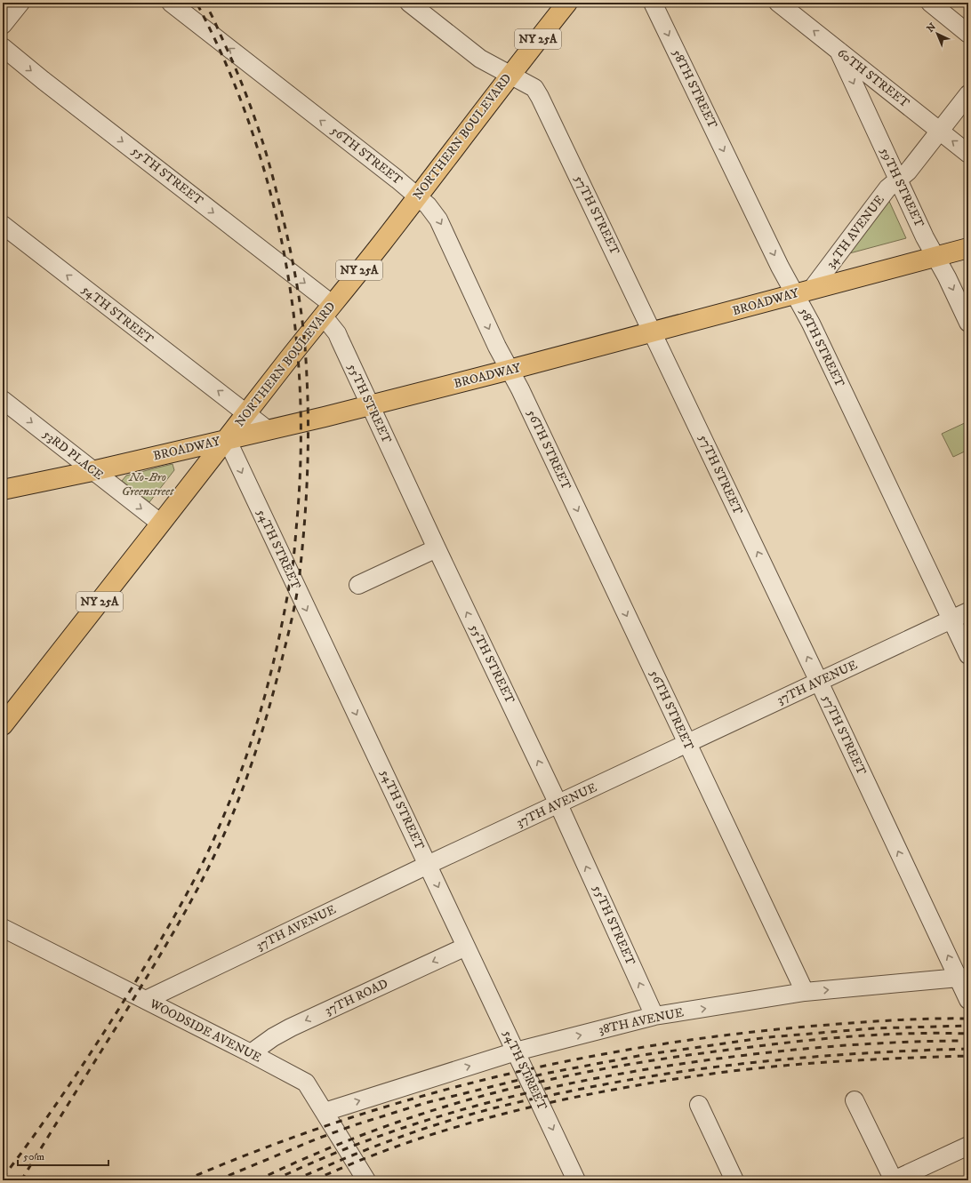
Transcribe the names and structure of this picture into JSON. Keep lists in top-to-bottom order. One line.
{"streets":{"main road":["NY 25A","NORTHERN BOULEVARD","BROADWAY"],"street":["60TH STREET","58TH STREET","56TH STREET","55TH STREET","59TH STREET","57TH STREET","34TH AVENUE","54TH STREET","53RD PLACE","37TH AVENUE","37TH ROAD","38TH AVENUE","WOODSIDE AVENUE"]},"crossings":[["60TH STREET","59TH STREET"],["60TH STREET","34TH AVENUE"],["58TH STREET","34TH AVENUE"],["58TH STREET","BROADWAY"],["58TH STREET","37TH AVENUE"],["NORTHERN BOULEVARD","56TH STREET"],["NORTHERN BOULEVARD","55TH STREET"],["NORTHERN BOULEVARD","57TH STREET"],["NORTHERN BOULEVARD","BROADWAY"],["NORTHERN BOULEVARD","54TH STREET"],["NORTHERN BOULEVARD","53RD PLACE"],["56TH STREET","BROADWAY"],["56TH STREET","37TH AVENUE"],["56TH STREET","38TH AVENUE"],["55TH STREET","BROADWAY"],["55TH STREET","37TH AVENUE"],["55TH STREET","38TH AVENUE"],["59TH STREET","34TH AVENUE"],["59TH STREET","BROADWAY"],["57TH STREET","BROADWAY"],["57TH STREET","37TH AVENUE"],["57TH STREET","38TH AVENUE"],["34TH AVENUE","BROADWAY"],["BROADWAY","54TH STREET"],["BROADWAY","53RD PLACE"],["54TH STREET","37TH AVENUE"],["54TH STREET","37TH ROAD"],["54TH STREET","38TH AVENUE"],["37TH AVENUE","WOODSIDE AVENUE"],["37TH ROAD","WOODSIDE AVENUE"],["38TH AVENUE","WOODSIDE AVENUE"]],"one_way":["60TH STREET","58TH STREET","59TH STREET","57TH STREET","53RD PLACE","37TH ROAD","38TH AVENUE"],"parks":["No-Bro Greenstreet"],"scale_bar":"50 m","north":"top left"}
